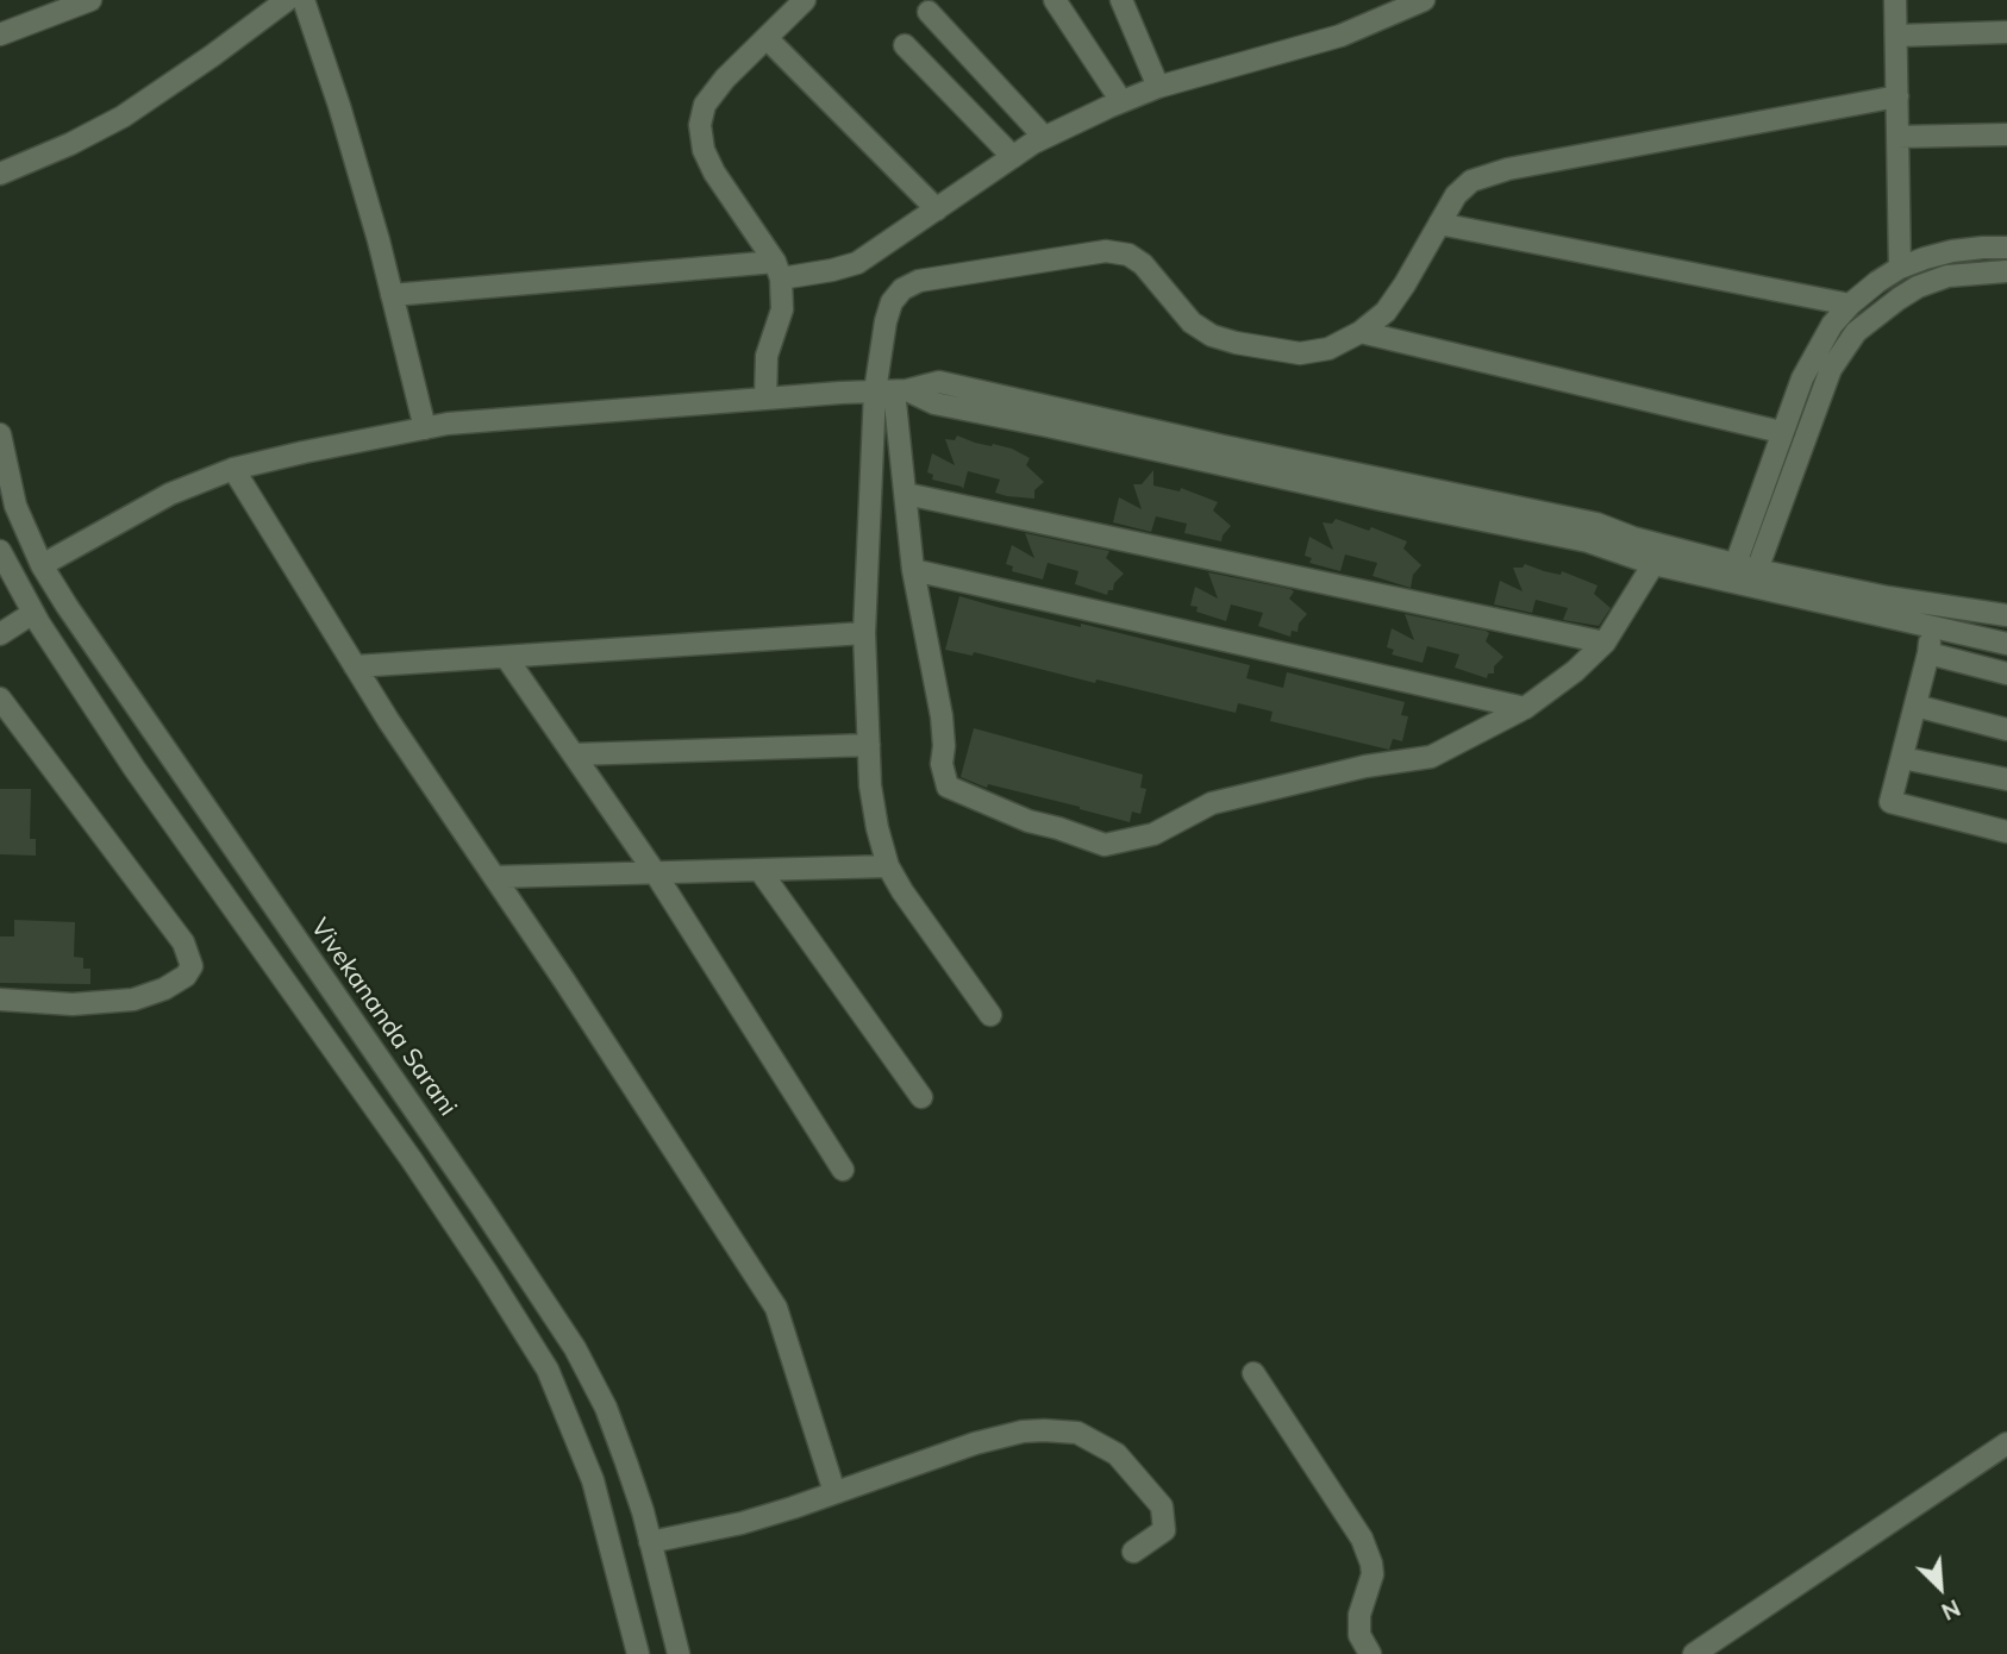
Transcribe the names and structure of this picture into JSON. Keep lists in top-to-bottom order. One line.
{"streets":{"street":["Vivekananda Sarani"]},"north":"bottom right"}
